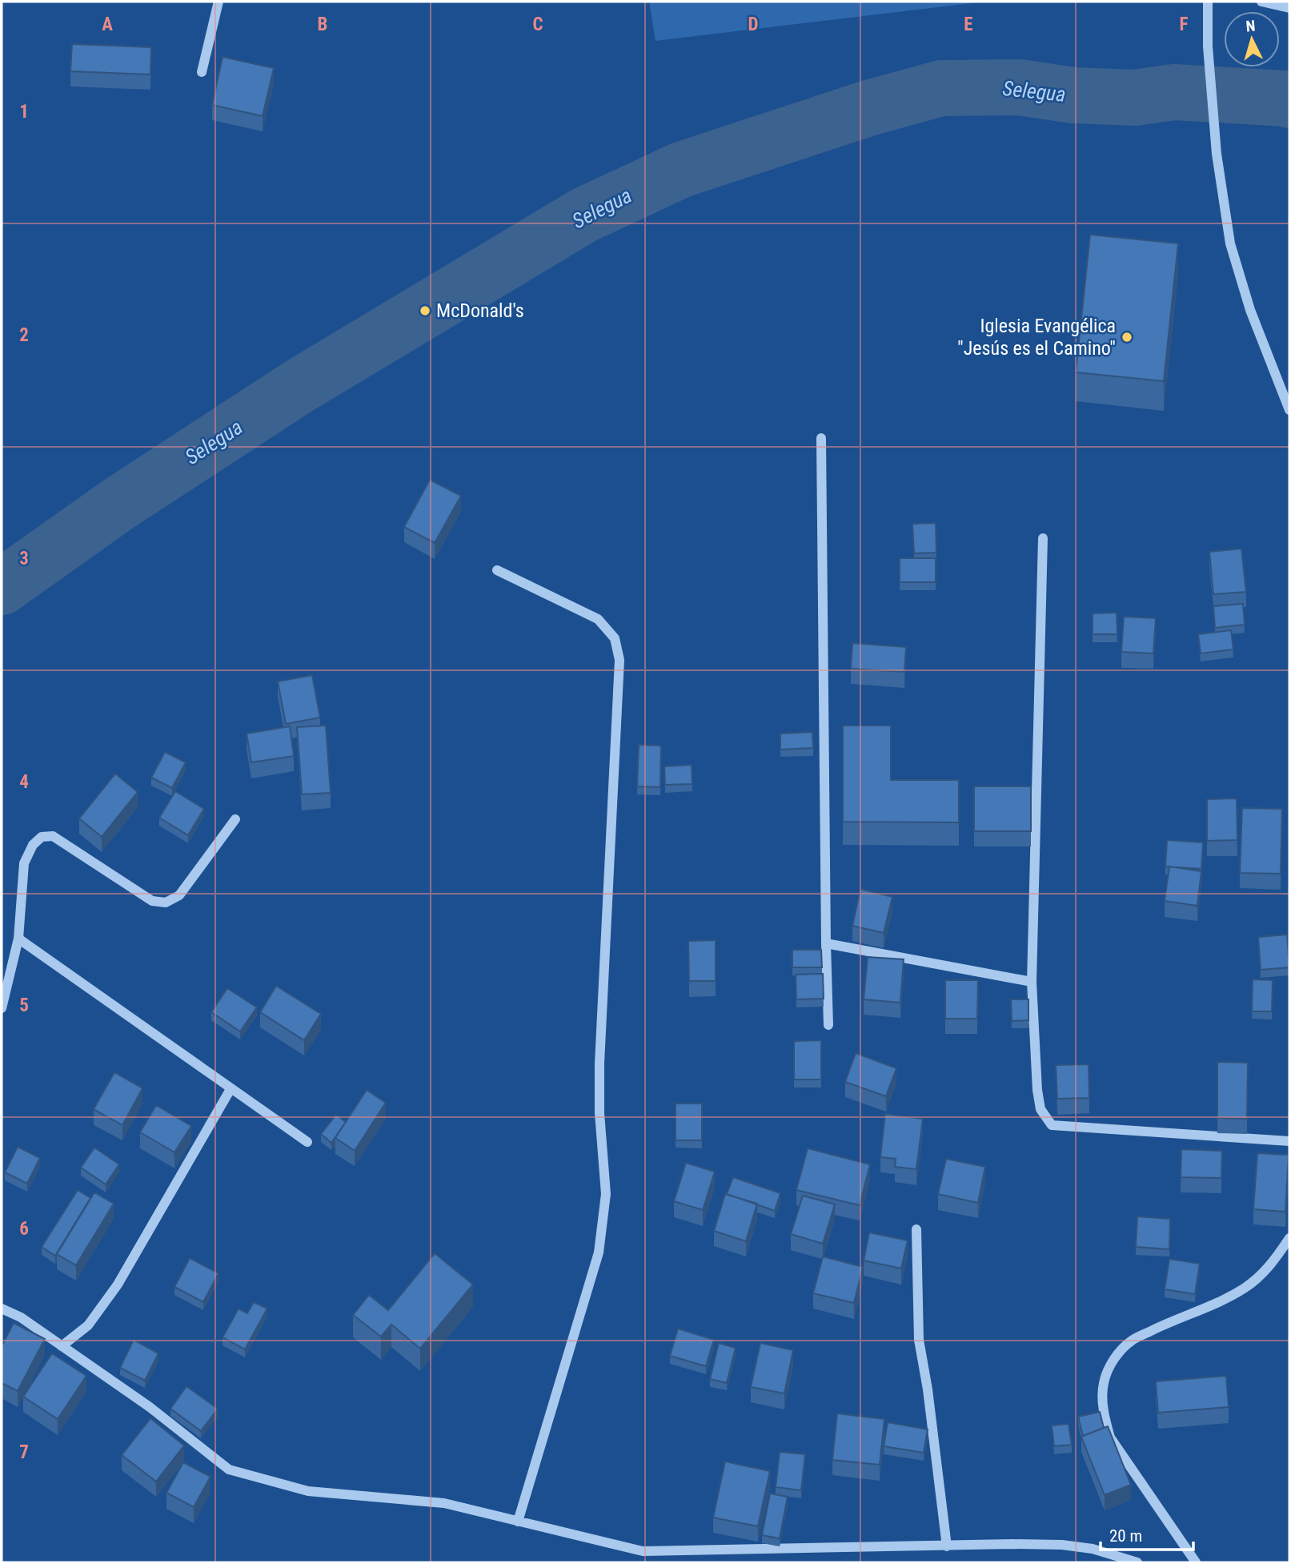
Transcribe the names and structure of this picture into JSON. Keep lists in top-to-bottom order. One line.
{"water":["Selegua"],"places":["McDonald's","Iglesia Evangélica \"Jesús es el Camino\""],"scale_bar":"20 m","north":"top","grid":{"columns":["A","B","C","D","E","F"],"rows":["1","2","3","4","5","6","7"]}}
